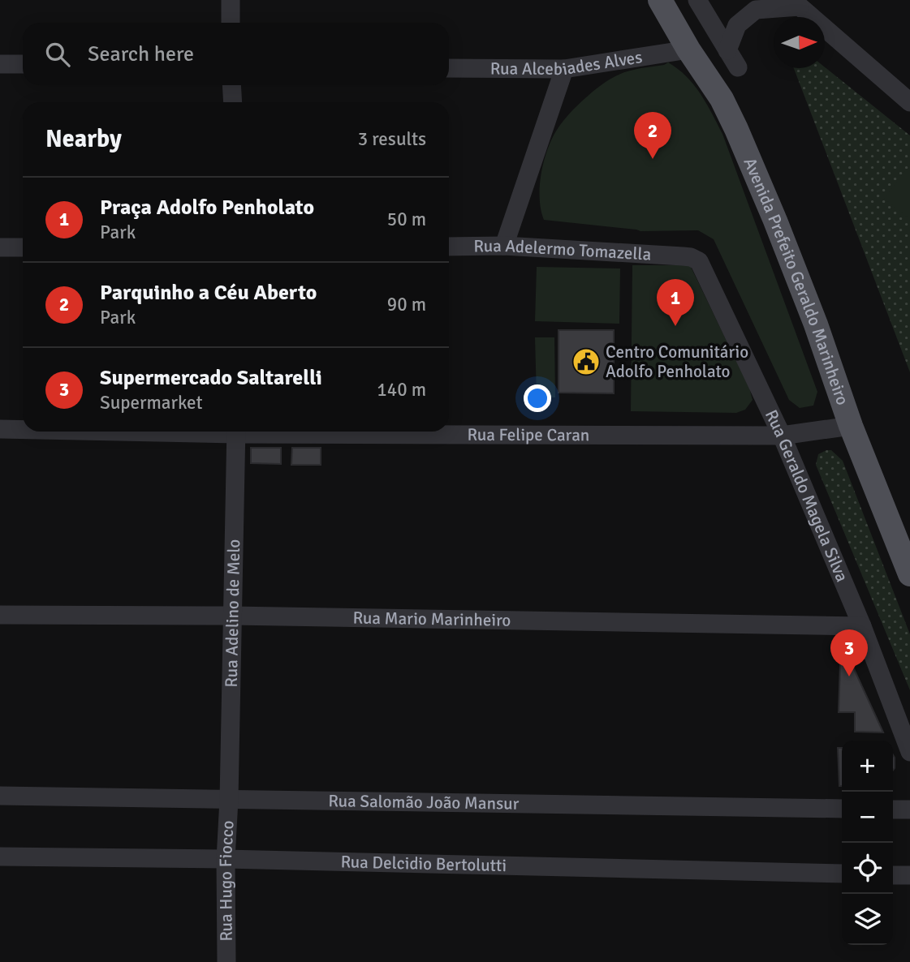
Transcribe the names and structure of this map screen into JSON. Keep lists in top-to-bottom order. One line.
{"streets":{"main road":["Avenida Prefeito Geraldo Marinheiro"],"street":["Rua Alcebiades Alves","Rua Adelermo Tomazella","Rua Felipe Caran","Rua Geraldo Magela Silva","Rua Adelino de Melo","Rua Mario Marinheiro","Rua Salomão João Mansur","Rua Delcidio Bertolutti","Rua Hugo Fiocco"]},"crossings":[["Rua Alcebiades Alves","Avenida Prefeito Geraldo Marinheiro"],["Rua Adelermo Tomazella","Rua Geraldo Magela Silva"],["Avenida Prefeito Geraldo Marinheiro","Rua Felipe Caran"],["Rua Felipe Caran","Rua Geraldo Magela Silva"],["Rua Geraldo Magela Silva","Rua Mario Marinheiro"],["Rua Adelino de Melo","Rua Mario Marinheiro"],["Rua Adelino de Melo","Rua Salomão João Mansur"],["Rua Adelino de Melo","Rua Hugo Fiocco"],["Rua Salomão João Mansur","Rua Hugo Fiocco"],["Rua Delcidio Bertolutti","Rua Hugo Fiocco"]],"places":{"public building":["Centro Comunitário Adolfo Penholato"]},"north":"right","page":{"search":"Search here","heading":["Nearby","3 results"],"pins":["2","1","3"],"list":[{"mark":"1","name":"Praça Adolfo Penholato","note":"Park","value":"50 m"},{"mark":"2","name":"Parquinho a Céu Aberto","note":"Park","value":"90 m"},{"mark":"3","name":"Supermercado Saltarelli","note":"Supermarket","value":"140 m"}],"map_buttons":["+","−"]}}
